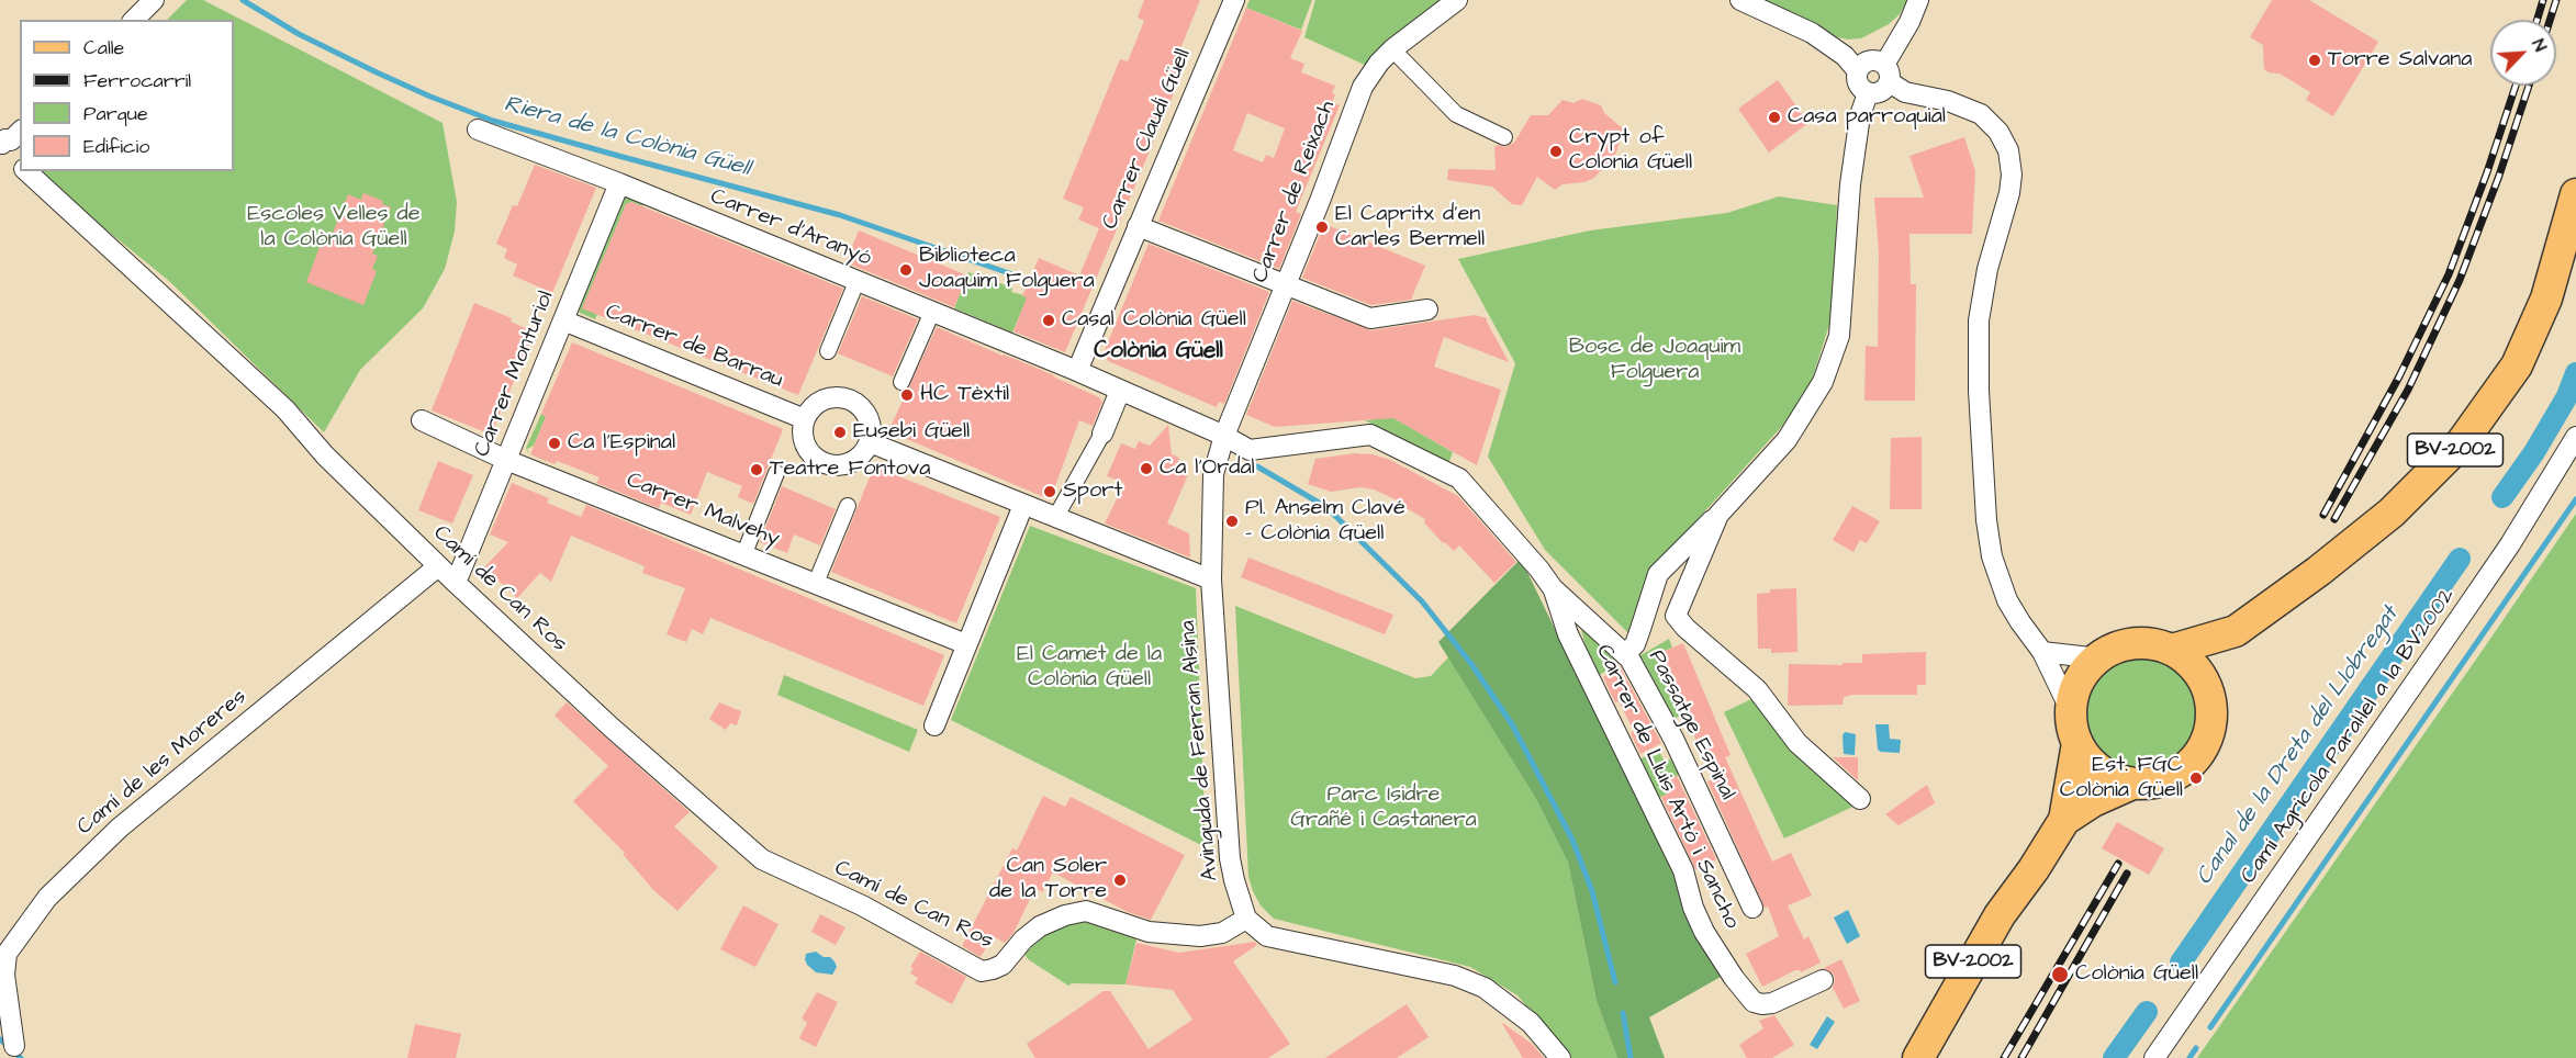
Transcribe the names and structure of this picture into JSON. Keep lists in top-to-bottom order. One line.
{"streets":{"main road":["BV-2002"],"street":["Carrer Claudi Güell","Carrer de Reixach","Carrer d'Aranyó","Carrer de Barrau","Carrer Monturiol","Carrer Malvehy","Camí de Can Ros","Passatge Espinal","Camí Agricola Paral·lel a la BV2002","Avinguda de Ferran Alsina","Camí de les Moreres","Carrer de Lluis Artó i Sancho"]},"crossings":[["Carrer Claudi Güell","Carrer d'Aranyó"],["Carrer de Reixach","Carrer d'Aranyó"],["Carrer de Reixach","Avinguda de Ferran Alsina"],["Carrer d'Aranyó","Carrer Monturiol"],["Carrer d'Aranyó","Passatge Espinal"],["Carrer d'Aranyó","Carrer de Lluis Artó i Sancho"],["Carrer de Barrau","Carrer Monturiol"],["Carrer Monturiol","Carrer Malvehy"],["Carrer Monturiol","Camí de Can Ros"],["Camí de Can Ros","Avinguda de Ferran Alsina"],["Camí de Can Ros","Camí de les Moreres"],["Passatge Espinal","Carrer de Lluis Artó i Sancho"]],"districts":["Colònia Güell"],"water":["Riera de la Colònia Güell","Canal de la Dreta del Llobregat"],"parks":["Escoles Velles de la Colònia Güell","Bosc de Joaquim Folguera","El Camet de la Colònia Güell","Parc Isidre Grañé i Castanera"],"places":["Torre Salvana","Casa parroquial","Crypt of Colonia Güell","El Capritx d'en Carles Bermell","Biblioteca Joaquim Folguera","Casal Colònia Güell","HC Tèxtil","Eusebi Güell","Ca l'Espinal","Ca l'Ordal","Teatre Fontova","Sport","Pl. Anselm Clavé - Colònia Güell","Est. FGC Colònia Güell","Can Soler de la Torre","Colònia Güell"],"legend":["Calle","Ferrocarril","Parque","Edificio"],"north":"top right"}
